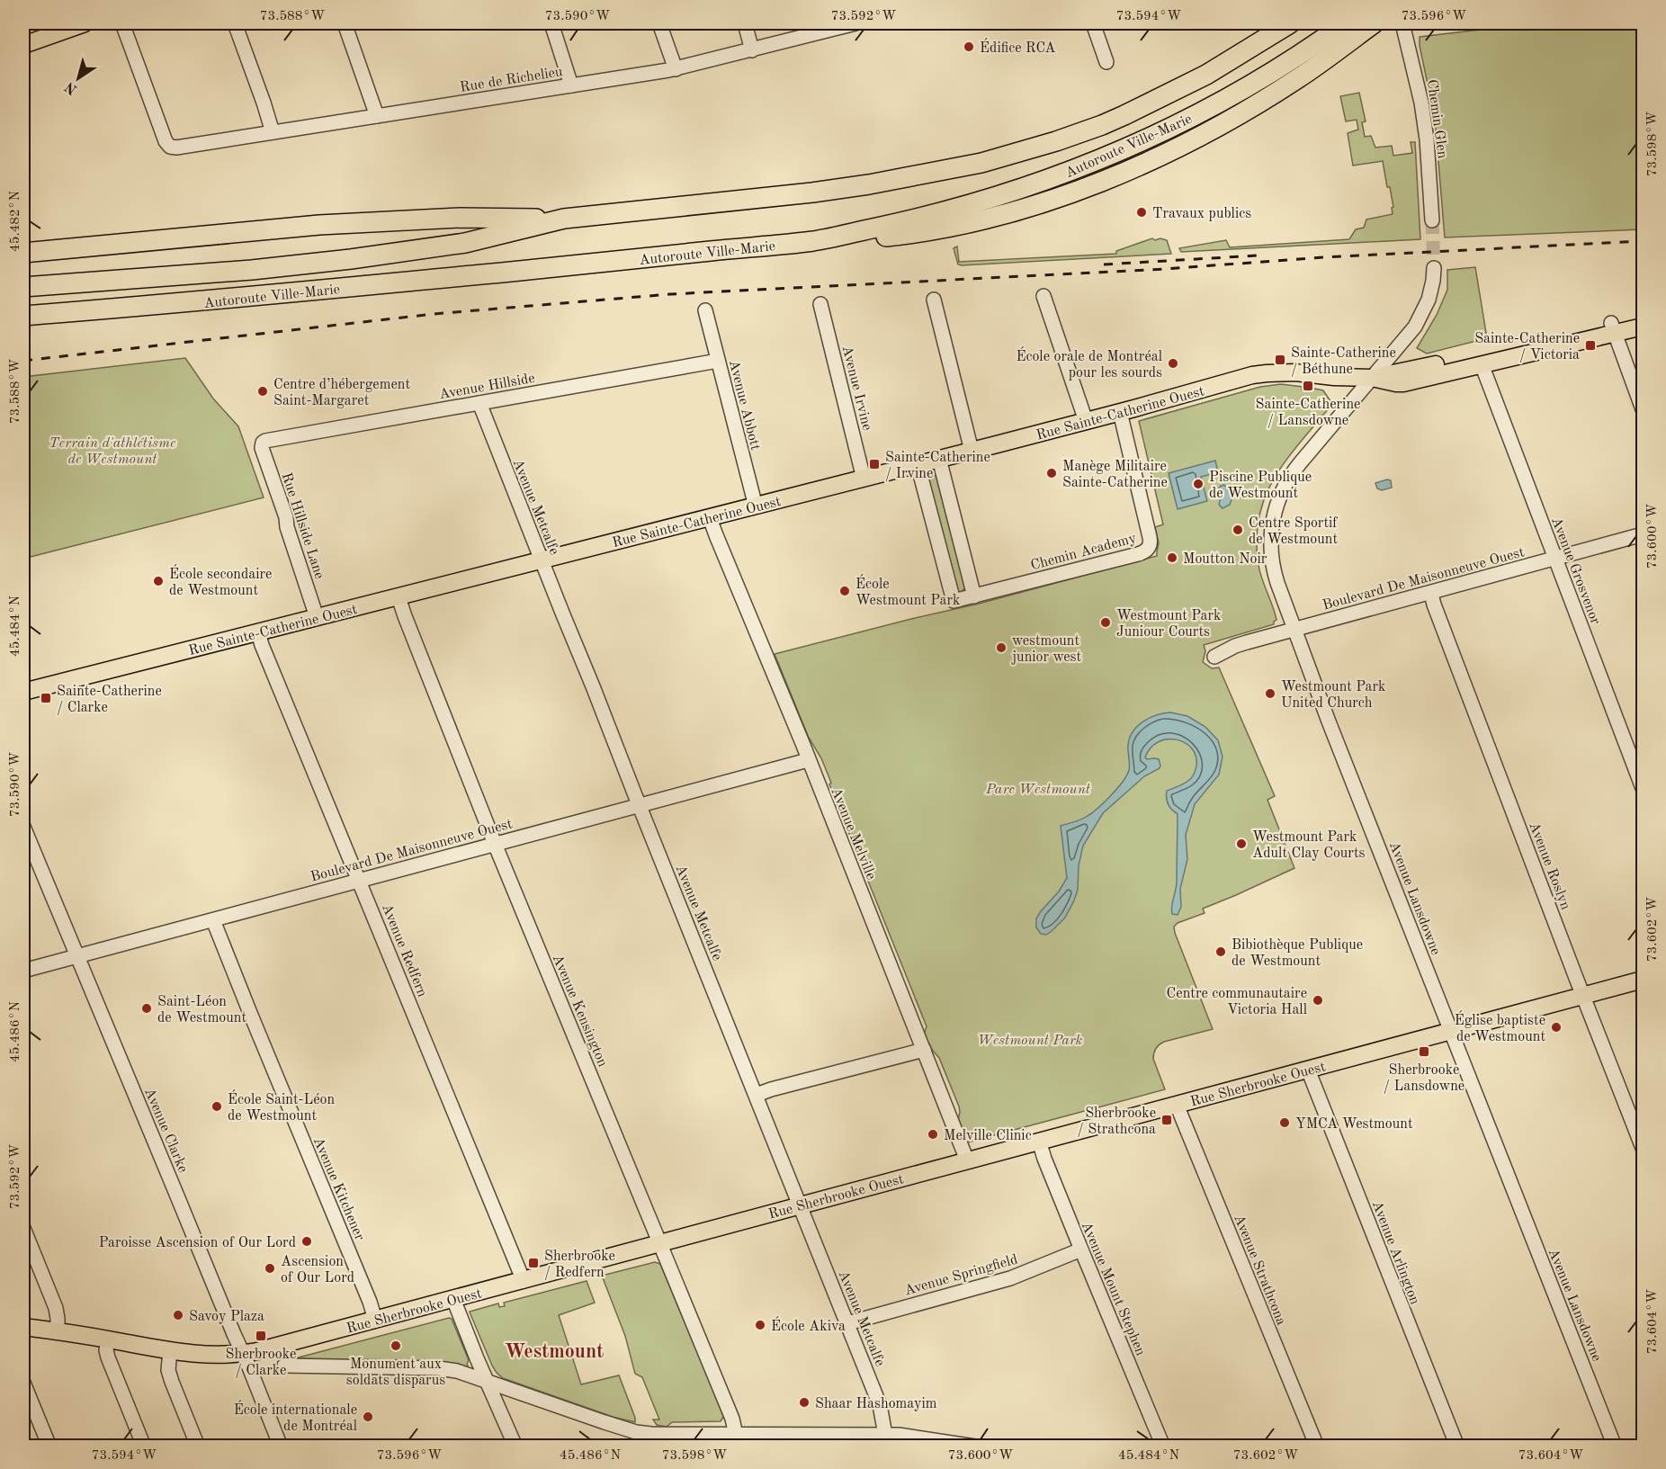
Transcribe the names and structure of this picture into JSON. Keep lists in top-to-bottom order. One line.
{"streets":{"highway":["Autoroute Ville-Marie"],"main road":["Rue Sainte-Catherine Ouest","Rue Sherbrooke Ouest"],"street":["Rue de Richelieu","Chemin Glen","Avenue Hillside","Avenue Irvine","Avenue Abbott","Avenue Metcalfe","Rue Hillside Lane","Chemin Academy","Avenue Grosvenor","Boulevard De Maisonneuve Ouest","Avenue Melville","Avenue Roslyn","Avenue Lansdowne","Avenue Redfern","Avenue Kensington","Avenue Clarke","Avenue Kitchener","Avenue Arlington","Avenue Strathcona","Avenue Springfield","Avenue Mount Stephen"]},"crossings":[["Avenue Hillside","Avenue Abbott"],["Avenue Hillside","Avenue Metcalfe"],["Avenue Hillside","Rue Hillside Lane"],["Avenue Irvine","Rue Sainte-Catherine Ouest"],["Avenue Abbott","Rue Sainte-Catherine Ouest"],["Rue Sainte-Catherine Ouest","Avenue Metcalfe"],["Rue Sainte-Catherine Ouest","Rue Hillside Lane"],["Rue Sainte-Catherine Ouest","Chemin Academy"],["Rue Sainte-Catherine Ouest","Avenue Grosvenor"],["Rue Sainte-Catherine Ouest","Avenue Melville"],["Rue Sainte-Catherine Ouest","Avenue Lansdowne"],["Rue Sainte-Catherine Ouest","Avenue Redfern"],["Rue Sainte-Catherine Ouest","Avenue Kensington"],["Avenue Metcalfe","Boulevard De Maisonneuve Ouest"],["Avenue Metcalfe","Rue Sherbrooke Ouest"],["Avenue Metcalfe","Avenue Springfield"],["Avenue Grosvenor","Boulevard De Maisonneuve Ouest"],["Boulevard De Maisonneuve Ouest","Avenue Melville"],["Boulevard De Maisonneuve Ouest","Avenue Roslyn"],["Boulevard De Maisonneuve Ouest","Avenue Lansdowne"],["Boulevard De Maisonneuve Ouest","Avenue Redfern"],["Boulevard De Maisonneuve Ouest","Avenue Kensington"],["Boulevard De Maisonneuve Ouest","Avenue Clarke"],["Boulevard De Maisonneuve Ouest","Avenue Kitchener"],["Avenue Melville","Rue Sherbrooke Ouest"],["Avenue Roslyn","Rue Sherbrooke Ouest"],["Avenue Lansdowne","Rue Sherbrooke Ouest"],["Avenue Redfern","Rue Sherbrooke Ouest"],["Avenue Kensington","Rue Sherbrooke Ouest"],["Rue Sherbrooke Ouest","Avenue Clarke"],["Rue Sherbrooke Ouest","Avenue Kitchener"],["Rue Sherbrooke Ouest","Avenue Arlington"],["Rue Sherbrooke Ouest","Avenue Strathcona"],["Rue Sherbrooke Ouest","Avenue Mount Stephen"],["Avenue Springfield","Avenue Mount Stephen"]],"districts":["Westmount"],"parks":["Terrain d'athlétisme de Westmount","Parc Westmount","Westmount Park"],"places":{"other":["Édifice RCA","Travaux publics","École orale de Montréal pour les sourds","Centre d’hébergement Saint-Margaret","Manège Militaire Sainte-Catherine","Piscine Publique de Westmount","Centre Sportif de Westmount","Moutton Noir","École secondaire de Westmount","École Westmount Park","Westmount Park Juniour Courts","westmount junior west","Westmount Park United Church","Westmount Park Adult Clay Courts","Bibiothèque Publique de Westmount","Centre communautaire Victoria Hall","Saint-Léon de Westmount","Église baptiste de Westmount","École Saint-Léon de Westmount","YMCA Westmount","Melville Clinic","Paroisse Ascension of Our Lord","Ascension of Our Lord","Savoy Plaza","École Akiva","Monument aux soldats disparus","Shaar Hashomayim","École internationale de Montréal"],"transit":["Sainte-Catherine / Victoria","Sainte-Catherine / Béthune","Sainte-Catherine / Lansdowne","Sainte-Catherine / Irvine","Sainte-Catherine / Clarke","Sherbrooke / Lansdowne","Sherbrooke / Strathcona","Sherbrooke / Redfern","Sherbrooke / Clarke"]},"north":"bottom left","coordinates":["73.588°W","73.590°W","73.592°W","73.594°W","73.596°W","73.598°W","45.482°N","73.600°W","45.484°N","73.602°W","45.486°N","73.604°W"]}
